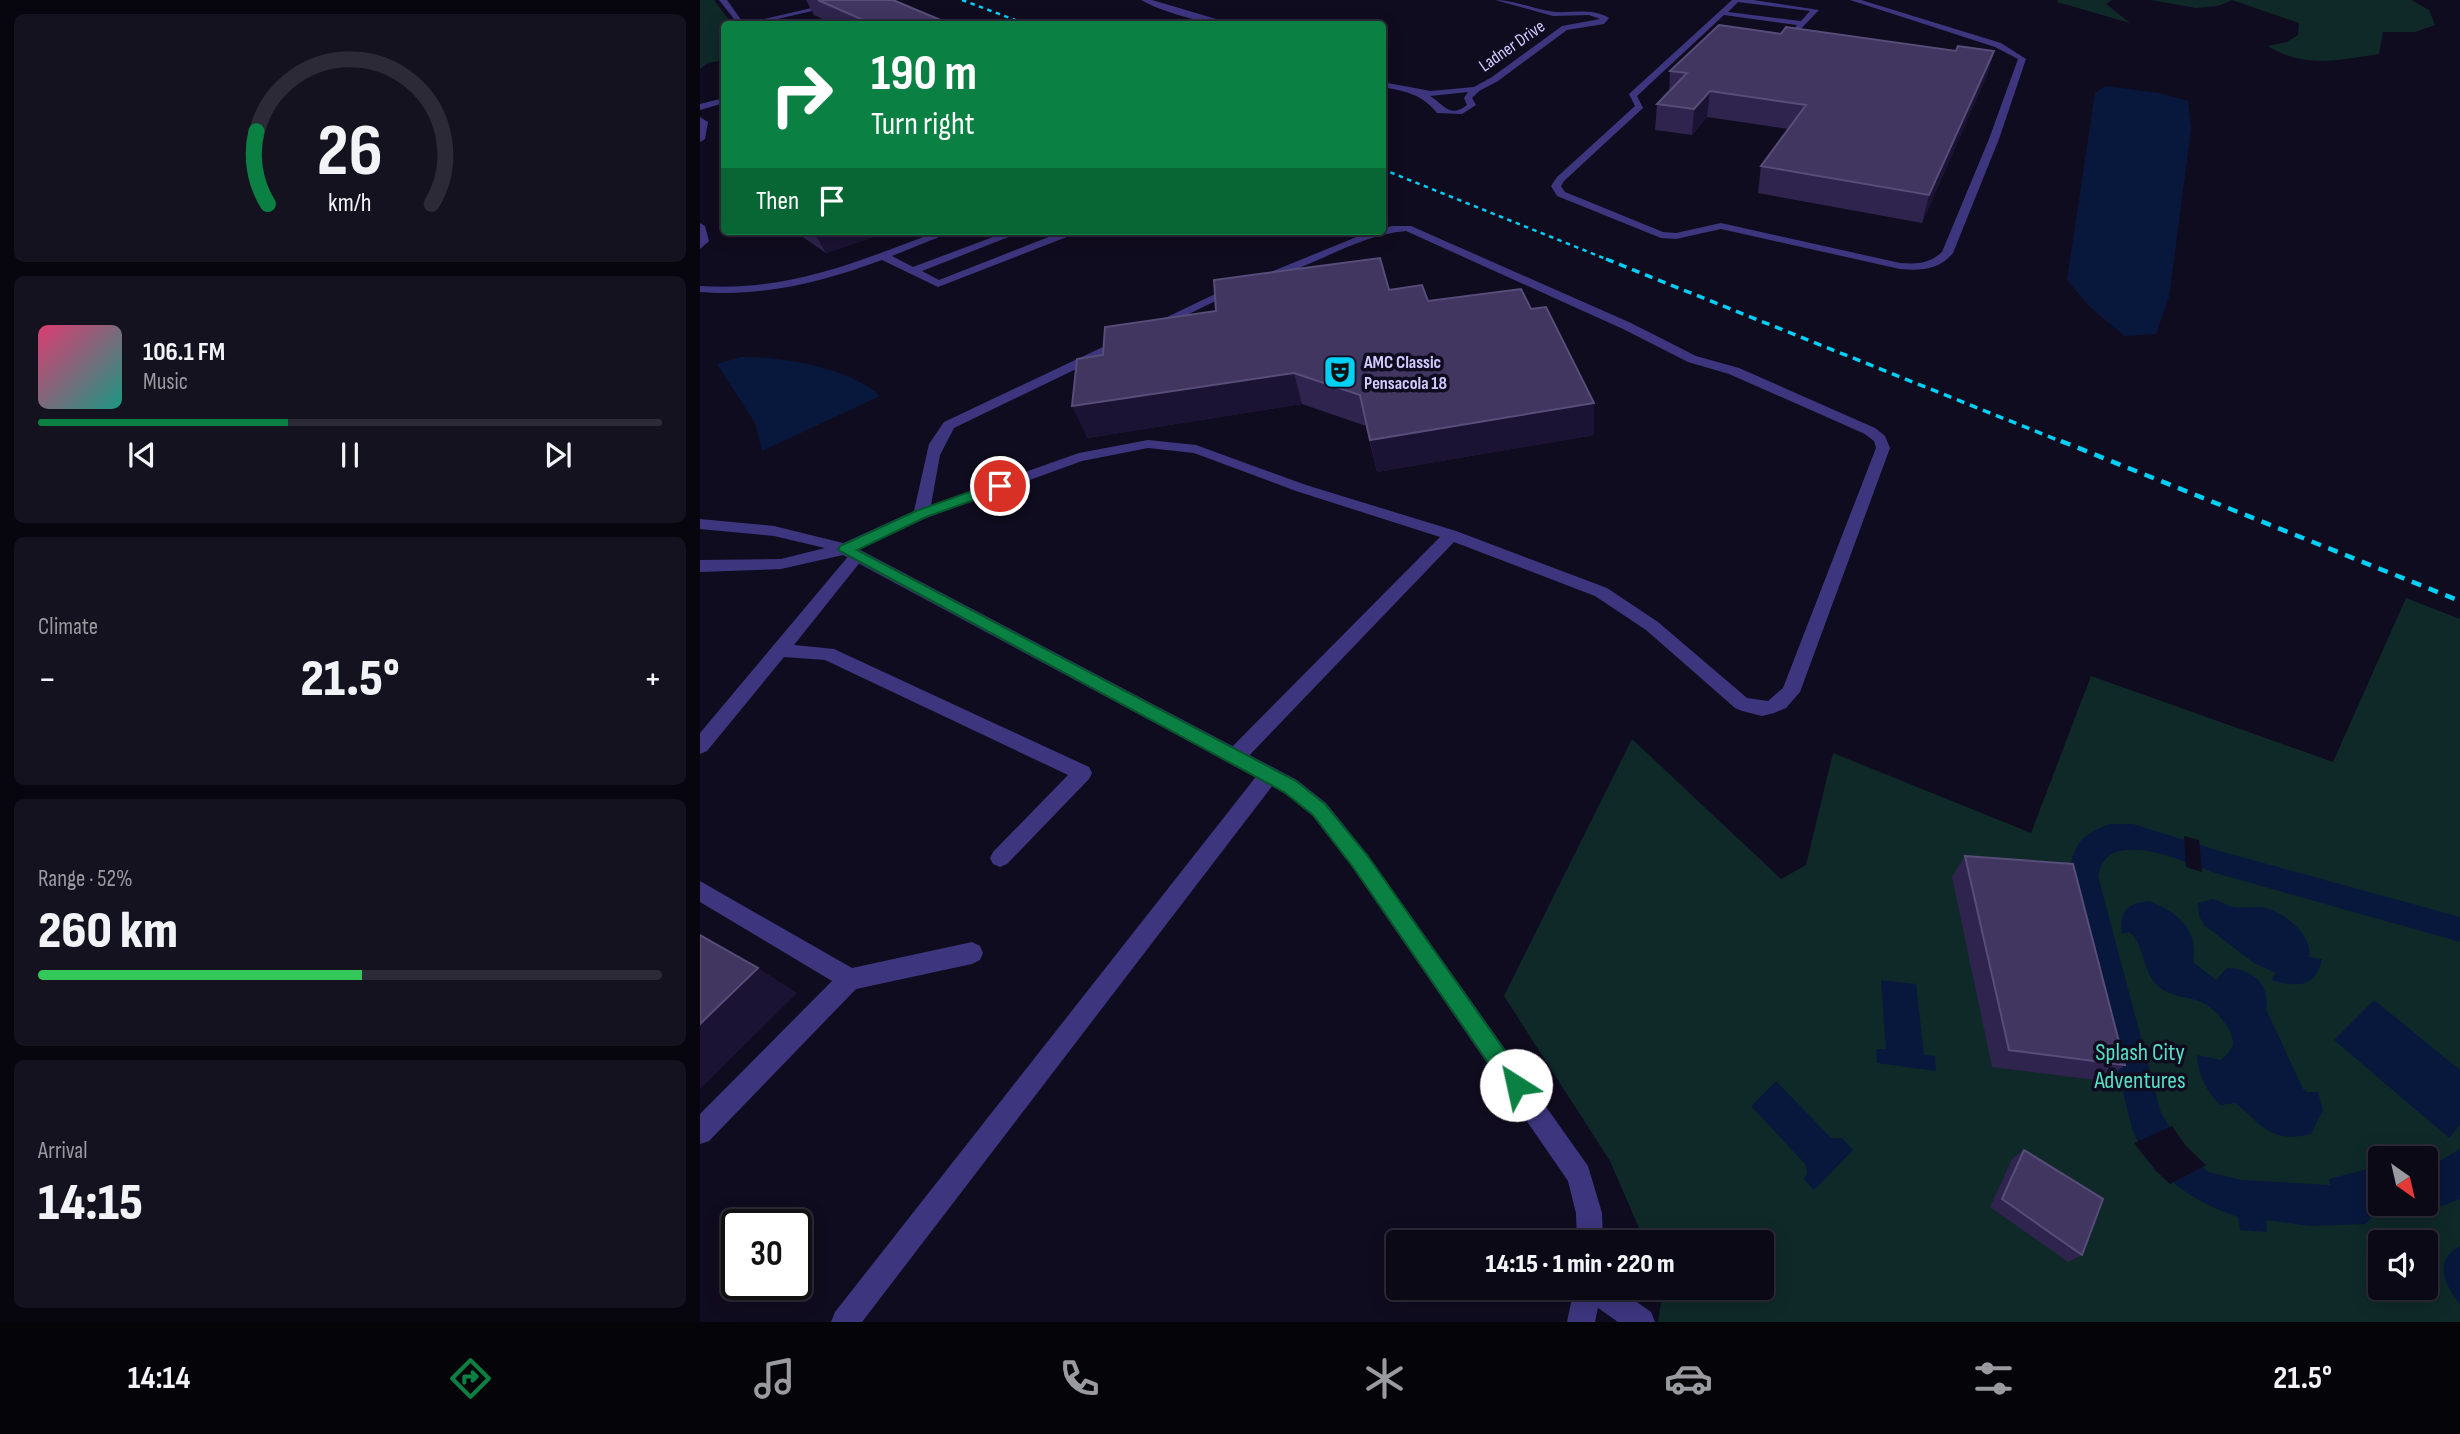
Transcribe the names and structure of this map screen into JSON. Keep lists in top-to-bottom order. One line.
{"streets":{"street":["Ladner Drive"]},"parks":["Splash City Adventures"],"places":{"theatre":["AMC Classic Pensacola 18"]},"north":"bottom right","page":{"turn":["190 m","Turn right"],"then":"Then","song":["106.1 FM","Music"],"tile":["Climate",["Range · 52%","260 km"],["Arrival","14:15"]],"heat":["−","21.5°","+"],"limit":"30","trip":"14:15 · 1 min · 220 m","tabs":["14:14","21.5°"],"gauge":["26","km/h"]}}
